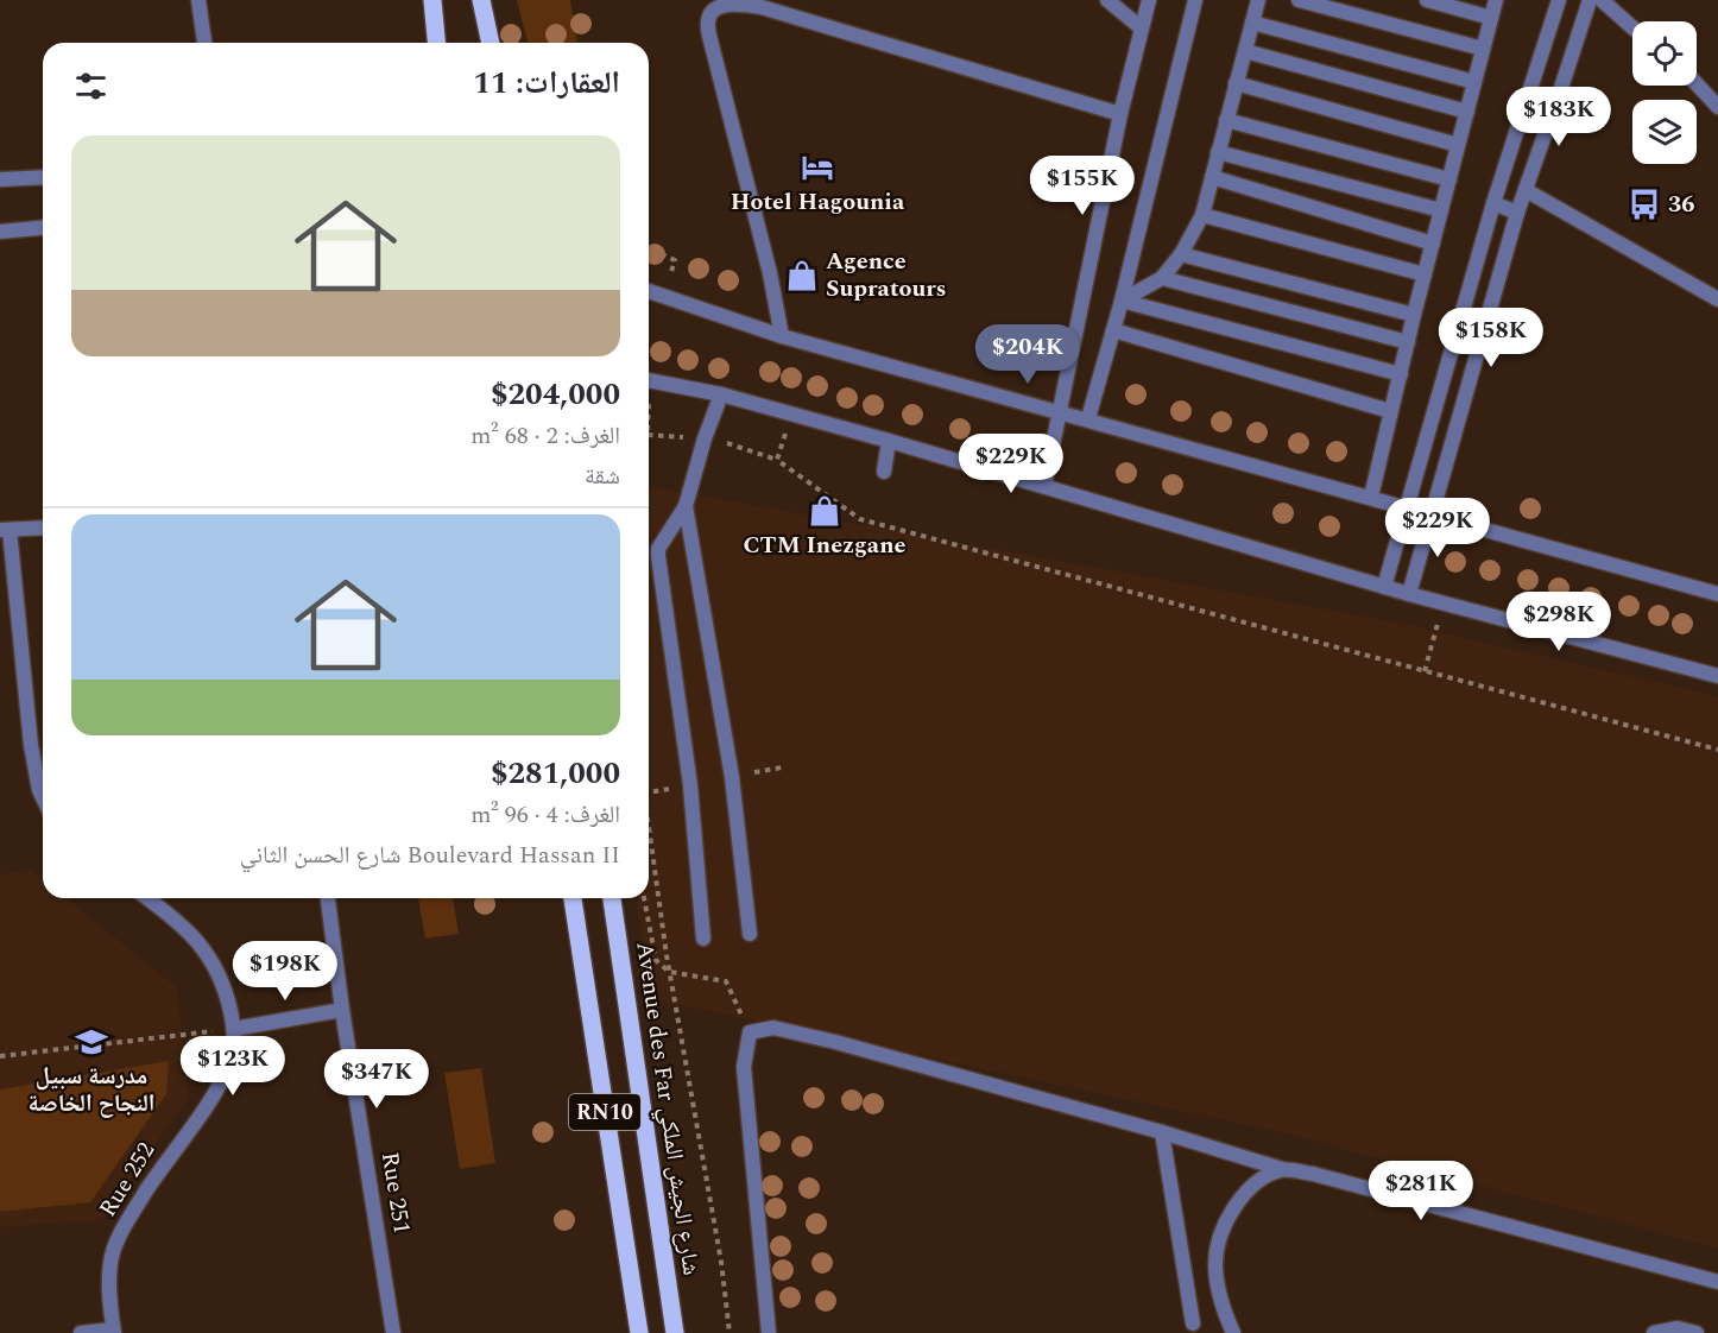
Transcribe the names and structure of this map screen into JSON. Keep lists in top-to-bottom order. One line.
{"streets":{"main road":["Avenue des Far شارع الجيش الملكي","RN10"],"street":["Rue 252","Rue 251"]},"places":{"hotel":["Hotel Hagounia"],"bus stop":["36"],"shop":["Agence Supratours","CTM Inezgane"],"school or university":["مدرسة سبيل النجاح الخاصة"]},"page":{"heading":"العقارات: 11","price":["$183K","$155K","$158K","$204K","$229K","$229K","$298K","$198K","$123K","$347K","$281K"],"list":[{"name":"$204,000","note":"الغرف: 2 · 68 m² · شقة"},{"name":"$281,000","note":"الغرف: 4 · 96 m² · Boulevard Hassan II شارع الحسن الثاني"}]}}
